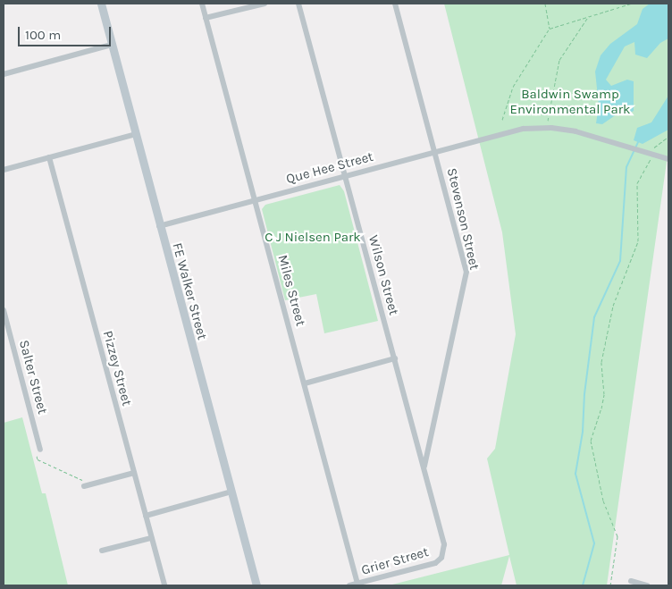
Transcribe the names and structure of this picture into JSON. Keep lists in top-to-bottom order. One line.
{"streets":{"main road":["FE Walker Street"],"street":["Que Hee Street","Stevenson Street","Wilson Street","Miles Street","Pizzey Street","Salter Street","Grier Street"]},"crossings":[["Que Hee Street","Stevenson Street"],["Que Hee Street","Wilson Street"],["Que Hee Street","Miles Street"],["Que Hee Street","FE Walker Street"],["Stevenson Street","Wilson Street"],["Wilson Street","Grier Street"],["Miles Street","Grier Street"]],"parks":["Baldwin Swamp Environmental Park","C J Nielsen Park"],"scale_bar":"100 m"}
